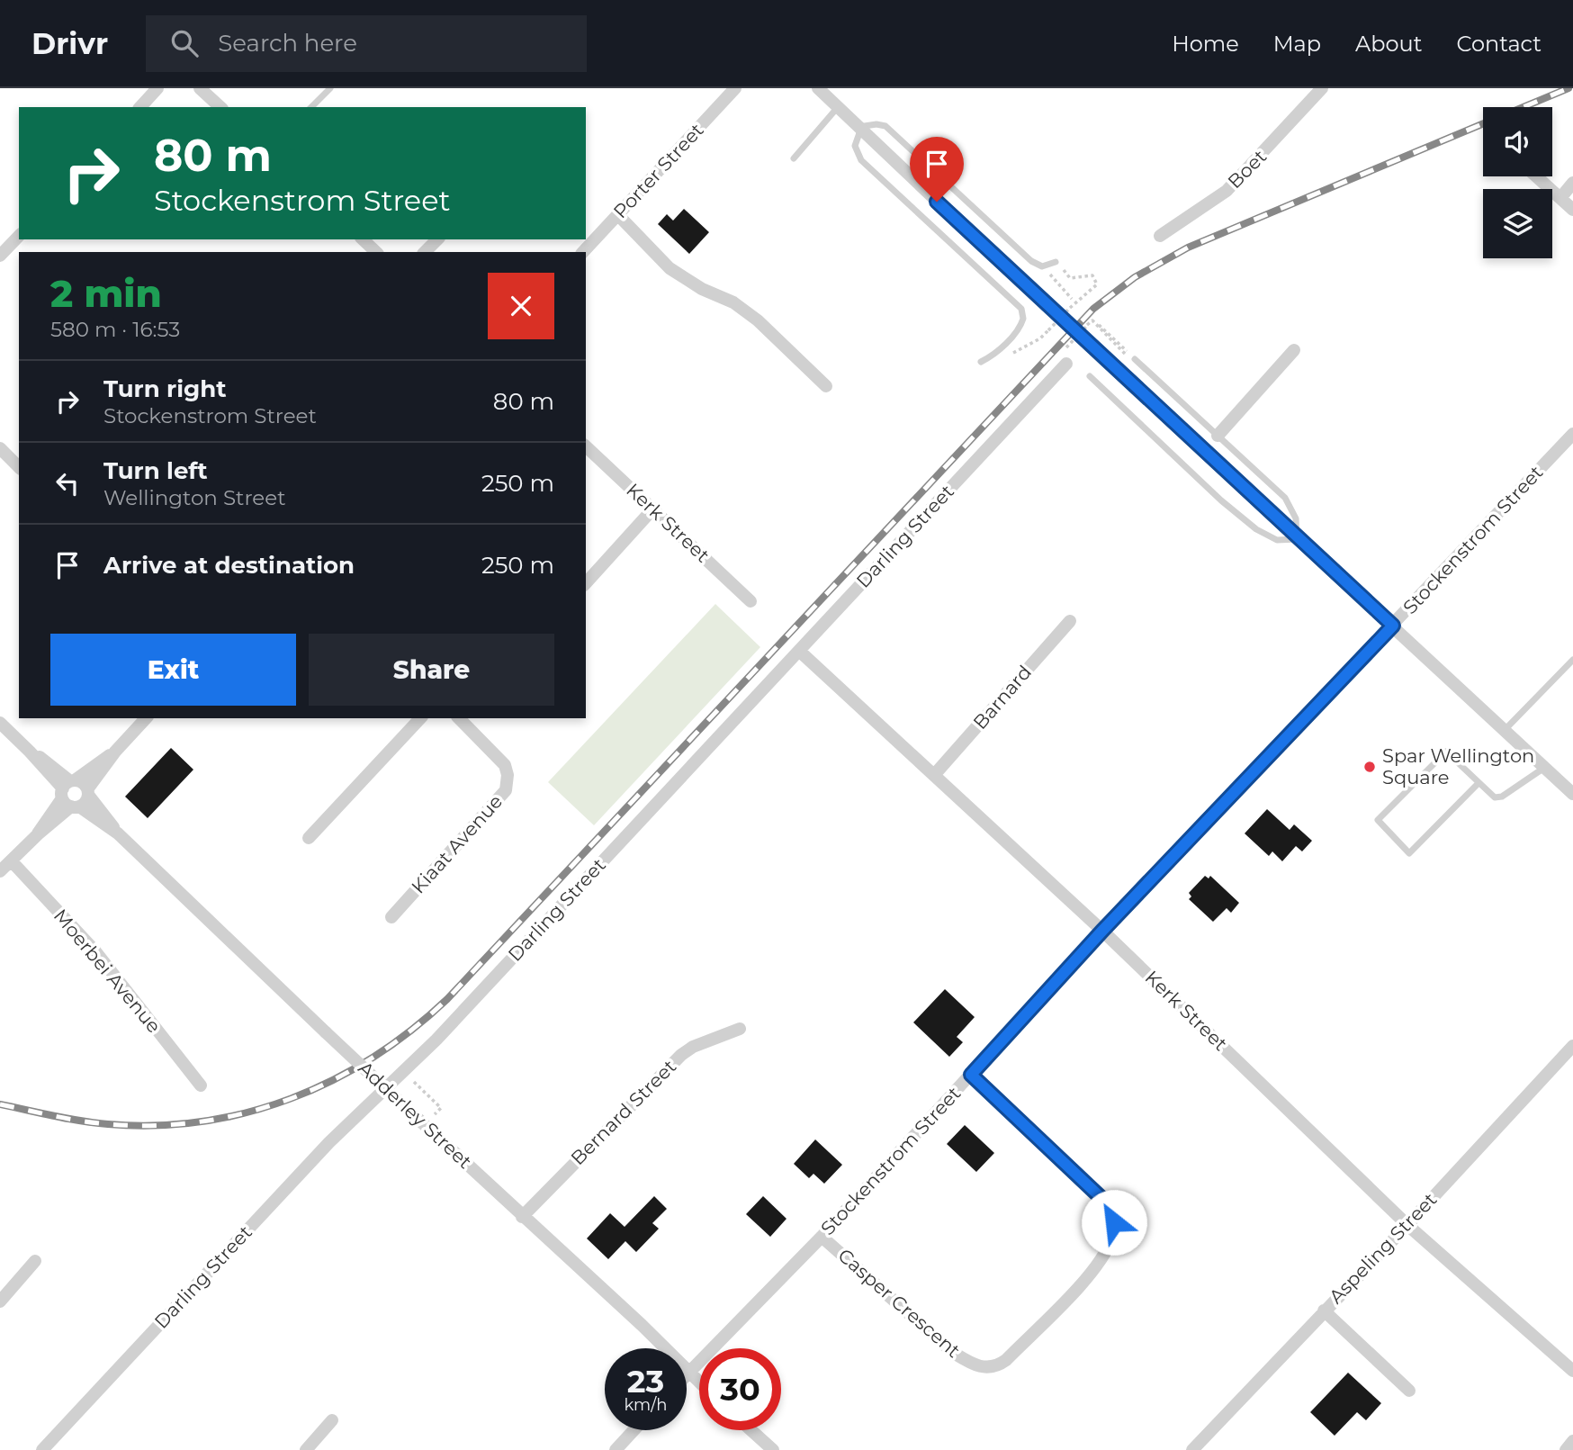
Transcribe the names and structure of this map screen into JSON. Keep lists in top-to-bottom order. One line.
{"streets":{"street":["Boet","Porter Street","Kerk Street","Darling Street","Stockenstrom Street","Barnard","Kiaat Avenue","Moerbei Avenue","Bernard Street","Adderley Street","Aspeling Street","Casper Crescent"]},"crossings":[["Kerk Street","Darling Street"],["Kerk Street","Stockenstrom Street"],["Kerk Street","Barnard"],["Kerk Street","Aspeling Street"],["Stockenstrom Street","Adderley Street"],["Stockenstrom Street","Casper Crescent"],["Bernard Street","Adderley Street"]],"places":["Spar Wellington Square"],"page":{"header":"Drivr","search":"Search here","nav":["Home","Map","About","Contact"],"turn":["80 m","Stockenstrom Street"],"heading":["2 min","580 m · 16:53"],"list":[{"name":"Turn right","note":"Stockenstrom Street","value":"80 m"},{"name":"Turn left","note":"Wellington Street","value":"250 m"},{"name":"Arrive at destination","value":"250 m"}],"buttons":["Exit","Share"],"speed":"23 km/h","limit":"30"}}
